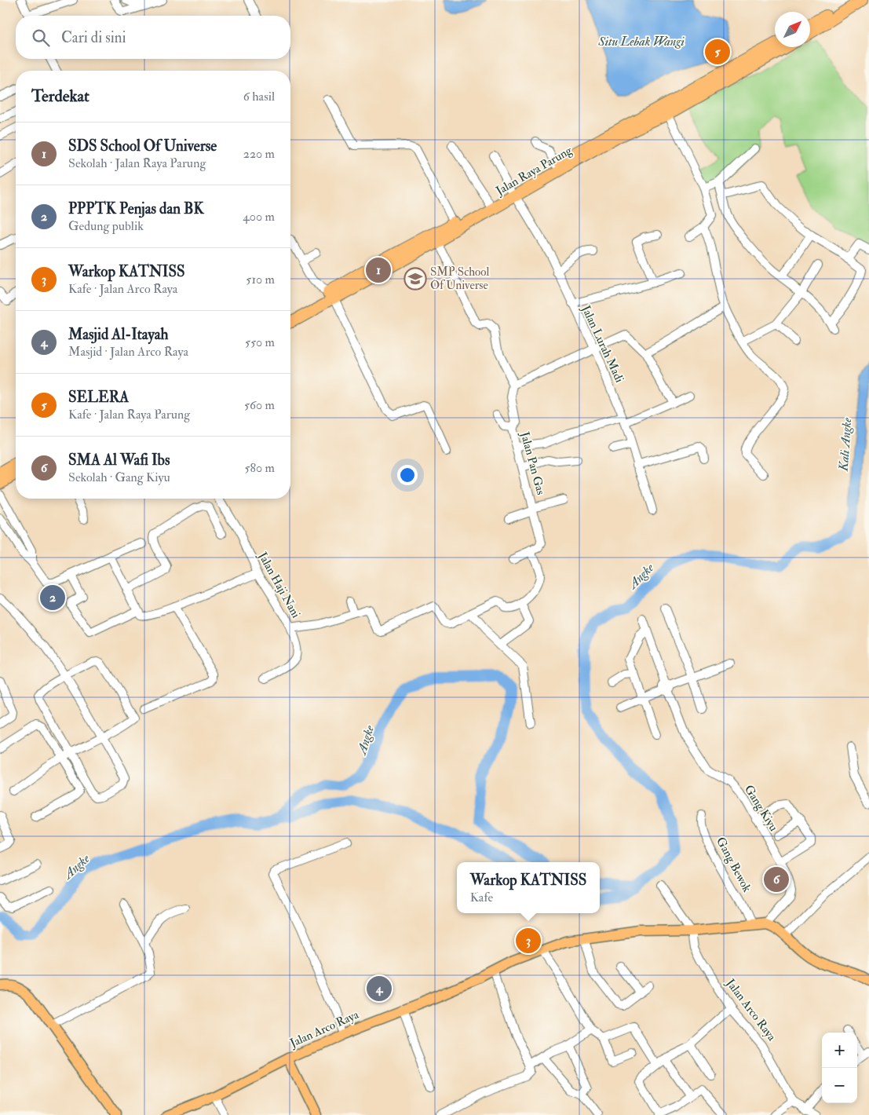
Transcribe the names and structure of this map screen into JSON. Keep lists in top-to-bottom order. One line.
{"streets":{"highway":["Jalan Raya Parung"],"main road":["Jalan Arco Raya"],"street":["Jalan Lurah Madi","Jalan Pan Gas","Jalan Haji Nani","Gang Kiyu","Gang Bewok"]},"crossings":[["Jalan Raya Parung","Jalan Lurah Madi"],["Jalan Raya Parung","Jalan Pan Gas"],["Gang Kiyu","Jalan Arco Raya"],["Gang Bewok","Jalan Arco Raya"]],"water":["Situ Lebak Wangi","Kali Angke","Angke"],"places":{"school or university":["SMP School Of Universe"]},"north":"top right","page":{"search":"Cari di sini","pins":["5","1","2","6","3","4"],"heading":["Terdekat","6 hasil"],"list":[{"mark":"1","name":"SDS School Of Universe","note":"Sekolah · Jalan Raya Parung","value":"220 m"},{"mark":"2","name":"PPPTK Penjas dan BK","note":"Gedung publik","value":"400 m"},{"mark":"3","name":"Warkop KATNISS","note":"Kafe · Jalan Arco Raya","value":"510 m"},{"mark":"4","name":"Masjid Al-Itayah","note":"Masjid · Jalan Arco Raya","value":"550 m"},{"mark":"5","name":"SELERA","note":"Kafe · Jalan Raya Parung","value":"560 m"},{"mark":"6","name":"SMA Al Wafi Ibs","note":"Sekolah · Gang Kiyu","value":"580 m"}],"popup":["Warkop KATNISS","Kafe"],"map_buttons":["+","−"]}}
